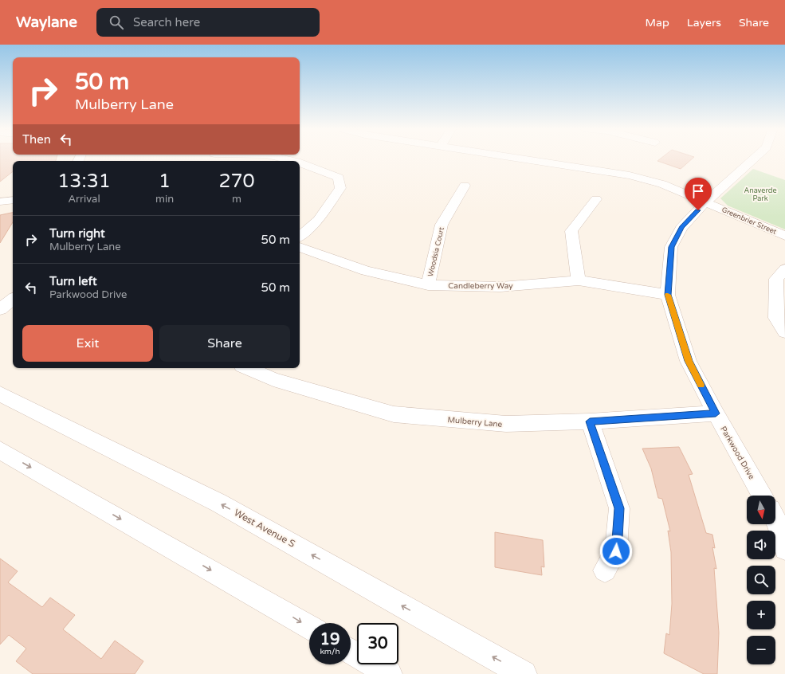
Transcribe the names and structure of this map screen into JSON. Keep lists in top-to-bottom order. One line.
{"streets":{"street":["Greenbrier Street","Woodsia Court","Candleberry Way","Mulberry Lane","Parkwood Drive","West Avenue S"]},"crossings":[["Greenbrier Street","Parkwood Drive"],["Woodsia Court","Candleberry Way"],["Candleberry Way","Parkwood Drive"],["Mulberry Lane","Parkwood Drive"]],"parks":["Anaverde Park"],"north":"bottom","page":{"header":"Waylane","search":"Search here","nav":["Map","Layers","Share"],"turn":["50 m","Mulberry Lane"],"then":"Then","eta":["13:31","Arrival","1","min","270","m"],"list":[{"name":"Turn right","note":"Mulberry Lane","value":"50 m"},{"name":"Turn left","note":"Parkwood Drive","value":"50 m"}],"buttons":["Exit","Share"],"map_buttons":["+","−"],"speed":"19 km/h","limit":"30"}}
